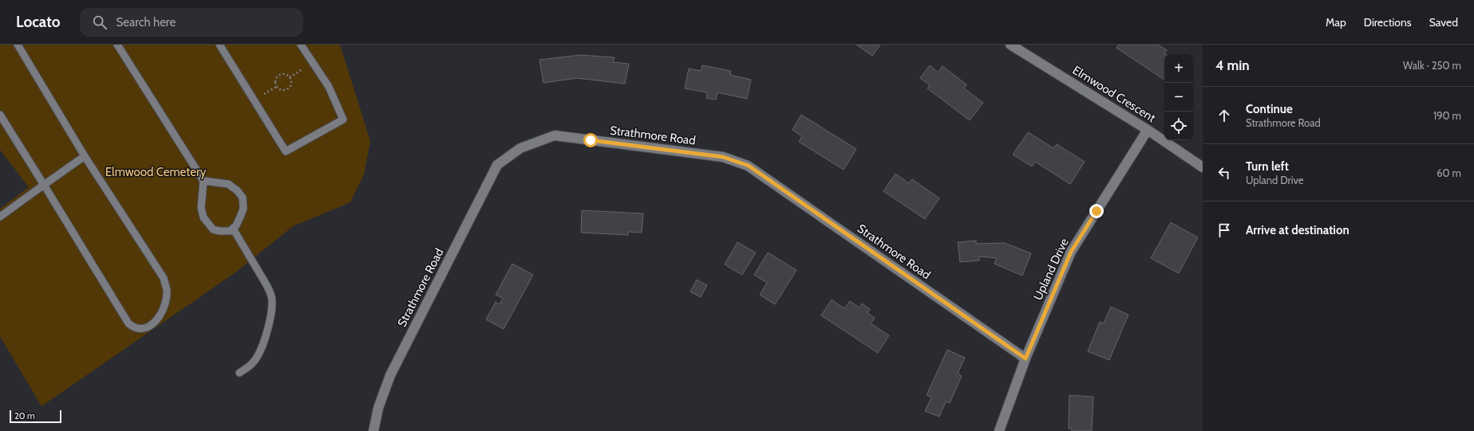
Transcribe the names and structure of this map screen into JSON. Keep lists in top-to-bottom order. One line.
{"streets":{"street":["Elmwood Crescent","Strathmore Road","Upland Drive"]},"crossings":[["Elmwood Crescent","Upland Drive"],["Strathmore Road","Upland Drive"]],"parks":["Elmwood Cemetery"],"scale_bar":"20 m","page":{"header":"Locato","search":"Search here","nav":["Map","Directions","Saved"],"heading":["4 min","Walk · 250 m"],"map_buttons":["+","−"],"list":[["Continue","Strathmore Road","190 m"],["Turn left","Upland Drive","60 m"],"Arrive at destination"],"scale":"20 m"}}
